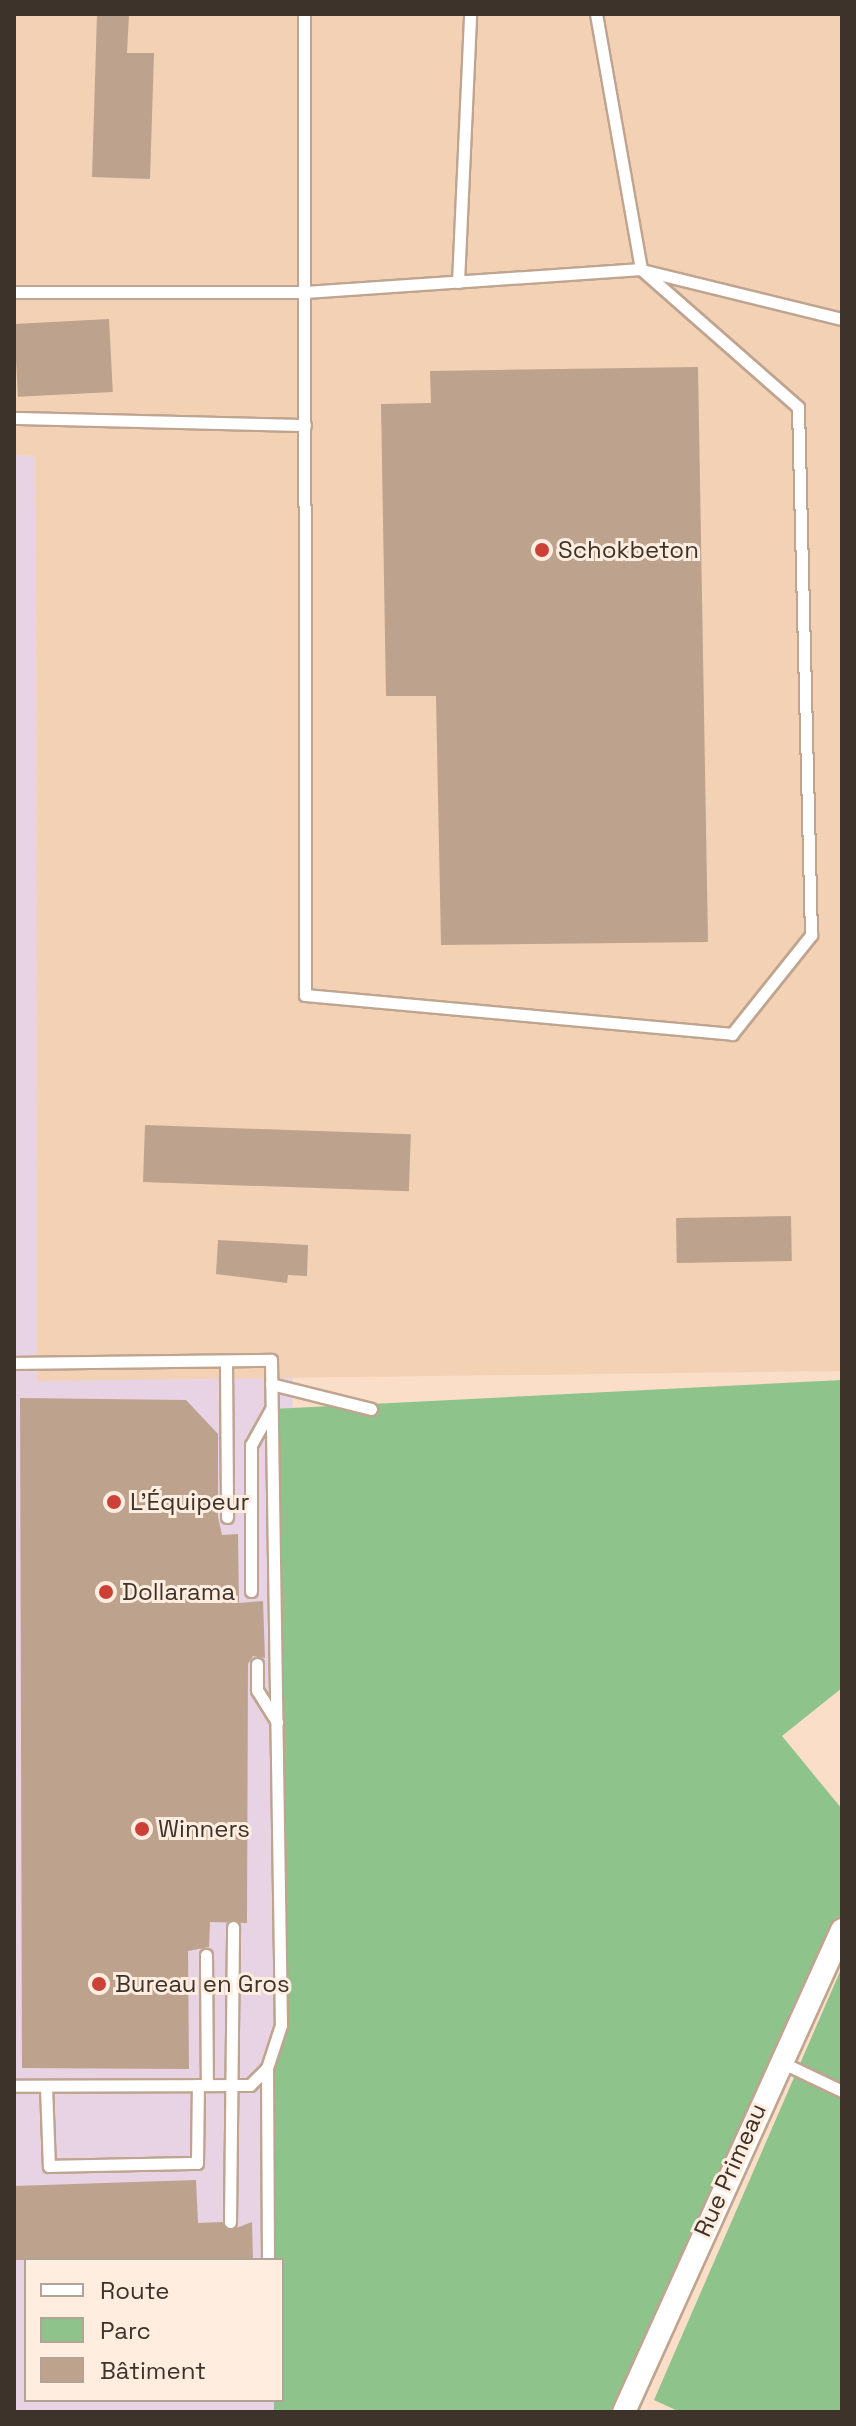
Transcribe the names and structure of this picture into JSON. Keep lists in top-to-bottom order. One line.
{"streets":{"street":["Rue Primeau"]},"places":["Schokbeton","L'Équipeur","Dollarama","Winners","Bureau en Gros"],"legend":["Route","Parc","Bâtiment"]}
